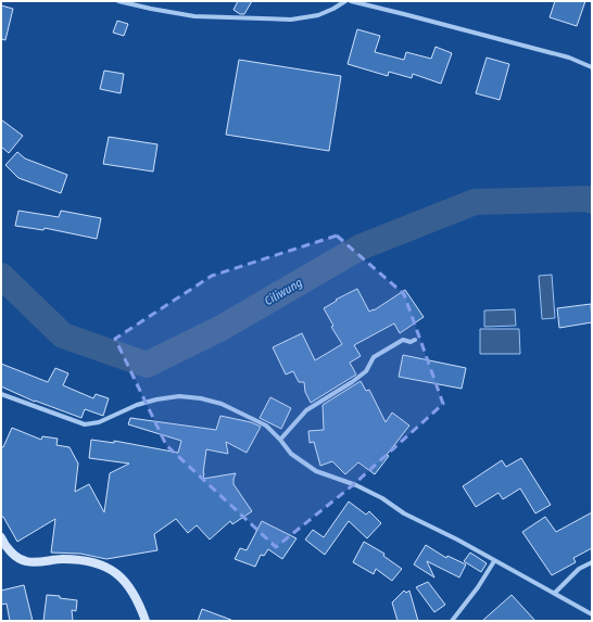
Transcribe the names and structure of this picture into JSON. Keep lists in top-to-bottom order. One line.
{"water":["Ciliwung"]}
